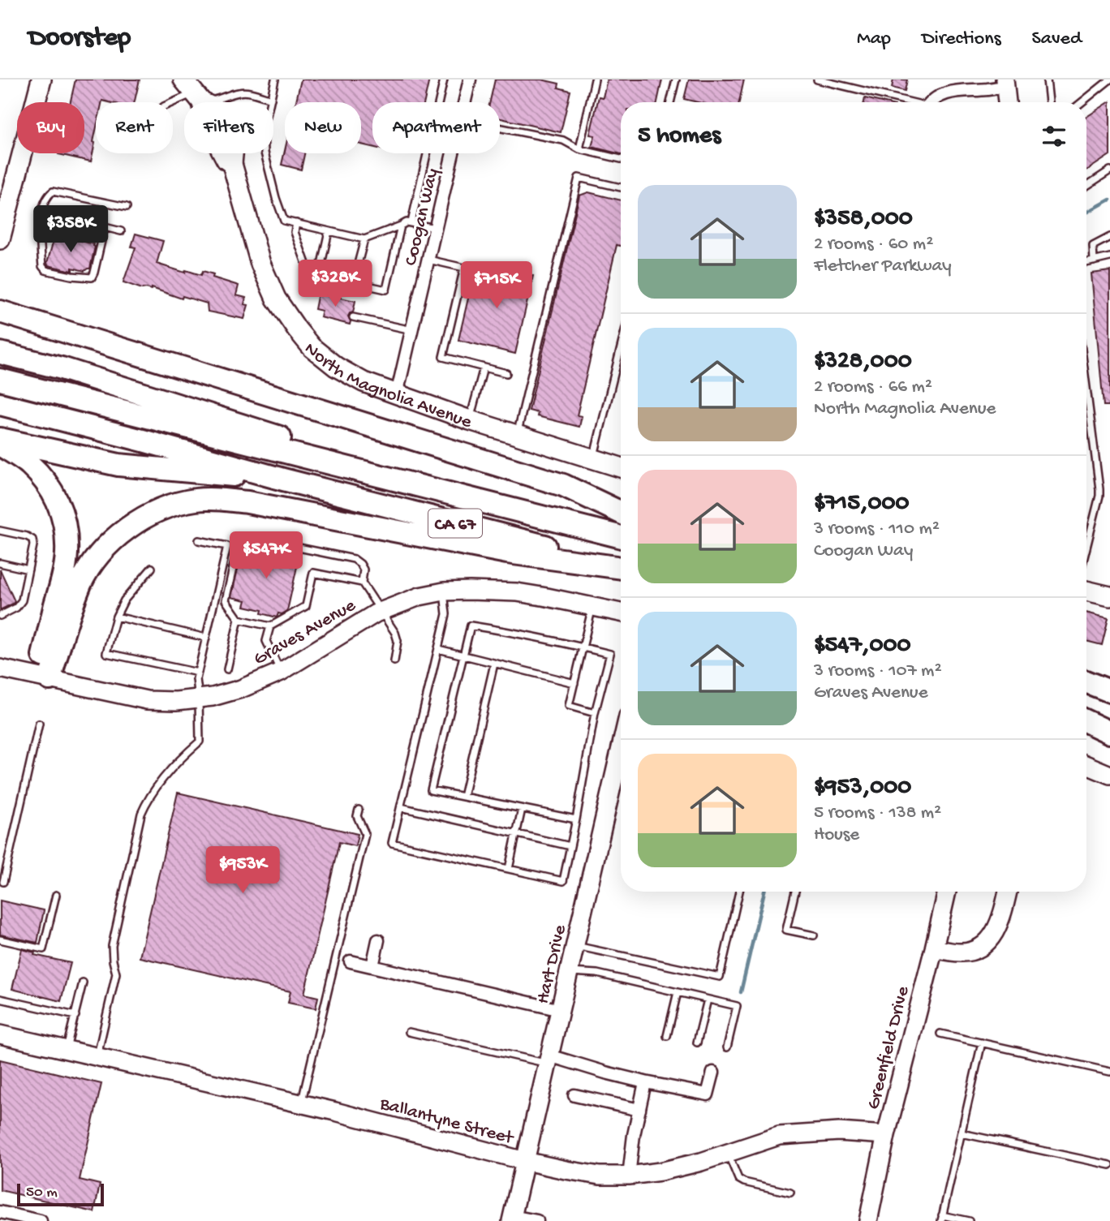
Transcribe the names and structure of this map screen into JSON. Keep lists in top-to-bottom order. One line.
{"streets":{"highway":["CA 67"],"main road":["North Magnolia Avenue","Graves Avenue","Hart Drive","Greenfield Drive","Ballantyne Street"],"street":["Coogan Way"]},"crossings":[["Coogan Way","North Magnolia Avenue"],["Hart Drive","Ballantyne Street"],["Greenfield Drive","Ballantyne Street"]],"scale_bar":"50 m","page":{"header":"Doorstep","nav":["Map","Directions","Saved"],"chip":["Buy","Rent","Filters","New","Apartment"],"heading":"5 homes","list":[{"name":"$358,000","note":"2 rooms · 60 m² · Fletcher Parkway"},{"name":"$328,000","note":"2 rooms · 66 m² · North Magnolia Avenue"},{"name":"$715,000","note":"3 rooms · 110 m² · Coogan Way"},{"name":"$547,000","note":"3 rooms · 107 m² · Graves Avenue"},{"name":"$953,000","note":"5 rooms · 138 m² · House"}],"price":["$358K","$328K","$715K","$547K","$953K"],"scale":"50 m"}}
